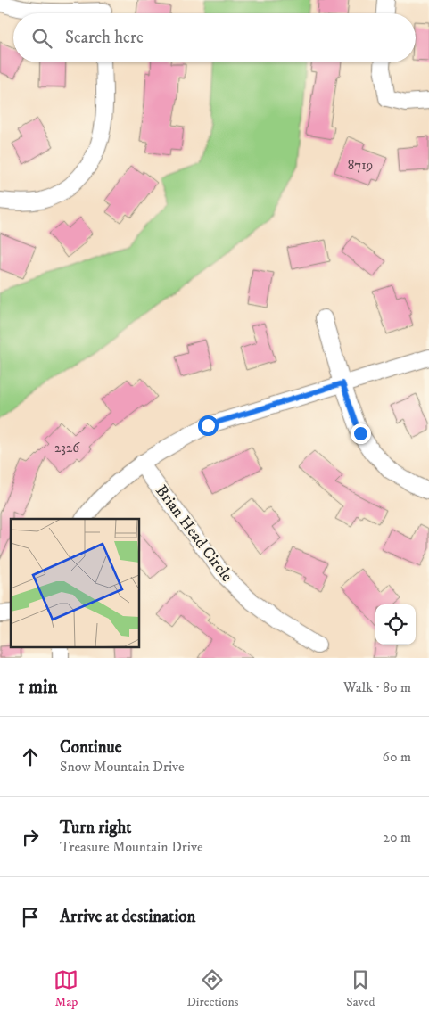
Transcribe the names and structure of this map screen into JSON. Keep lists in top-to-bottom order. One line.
{"streets":{"street":["Brian Head Circle"]},"house_numbers":["8719","2326"],"page":{"search":"Search here","heading":["1 min","Walk · 80 m"],"list":[["Continue","Snow Mountain Drive","60 m"],["Turn right","Treasure Mountain Drive","20 m"],"Arrive at destination"],"nav":["Map","Directions","Saved"]}}
